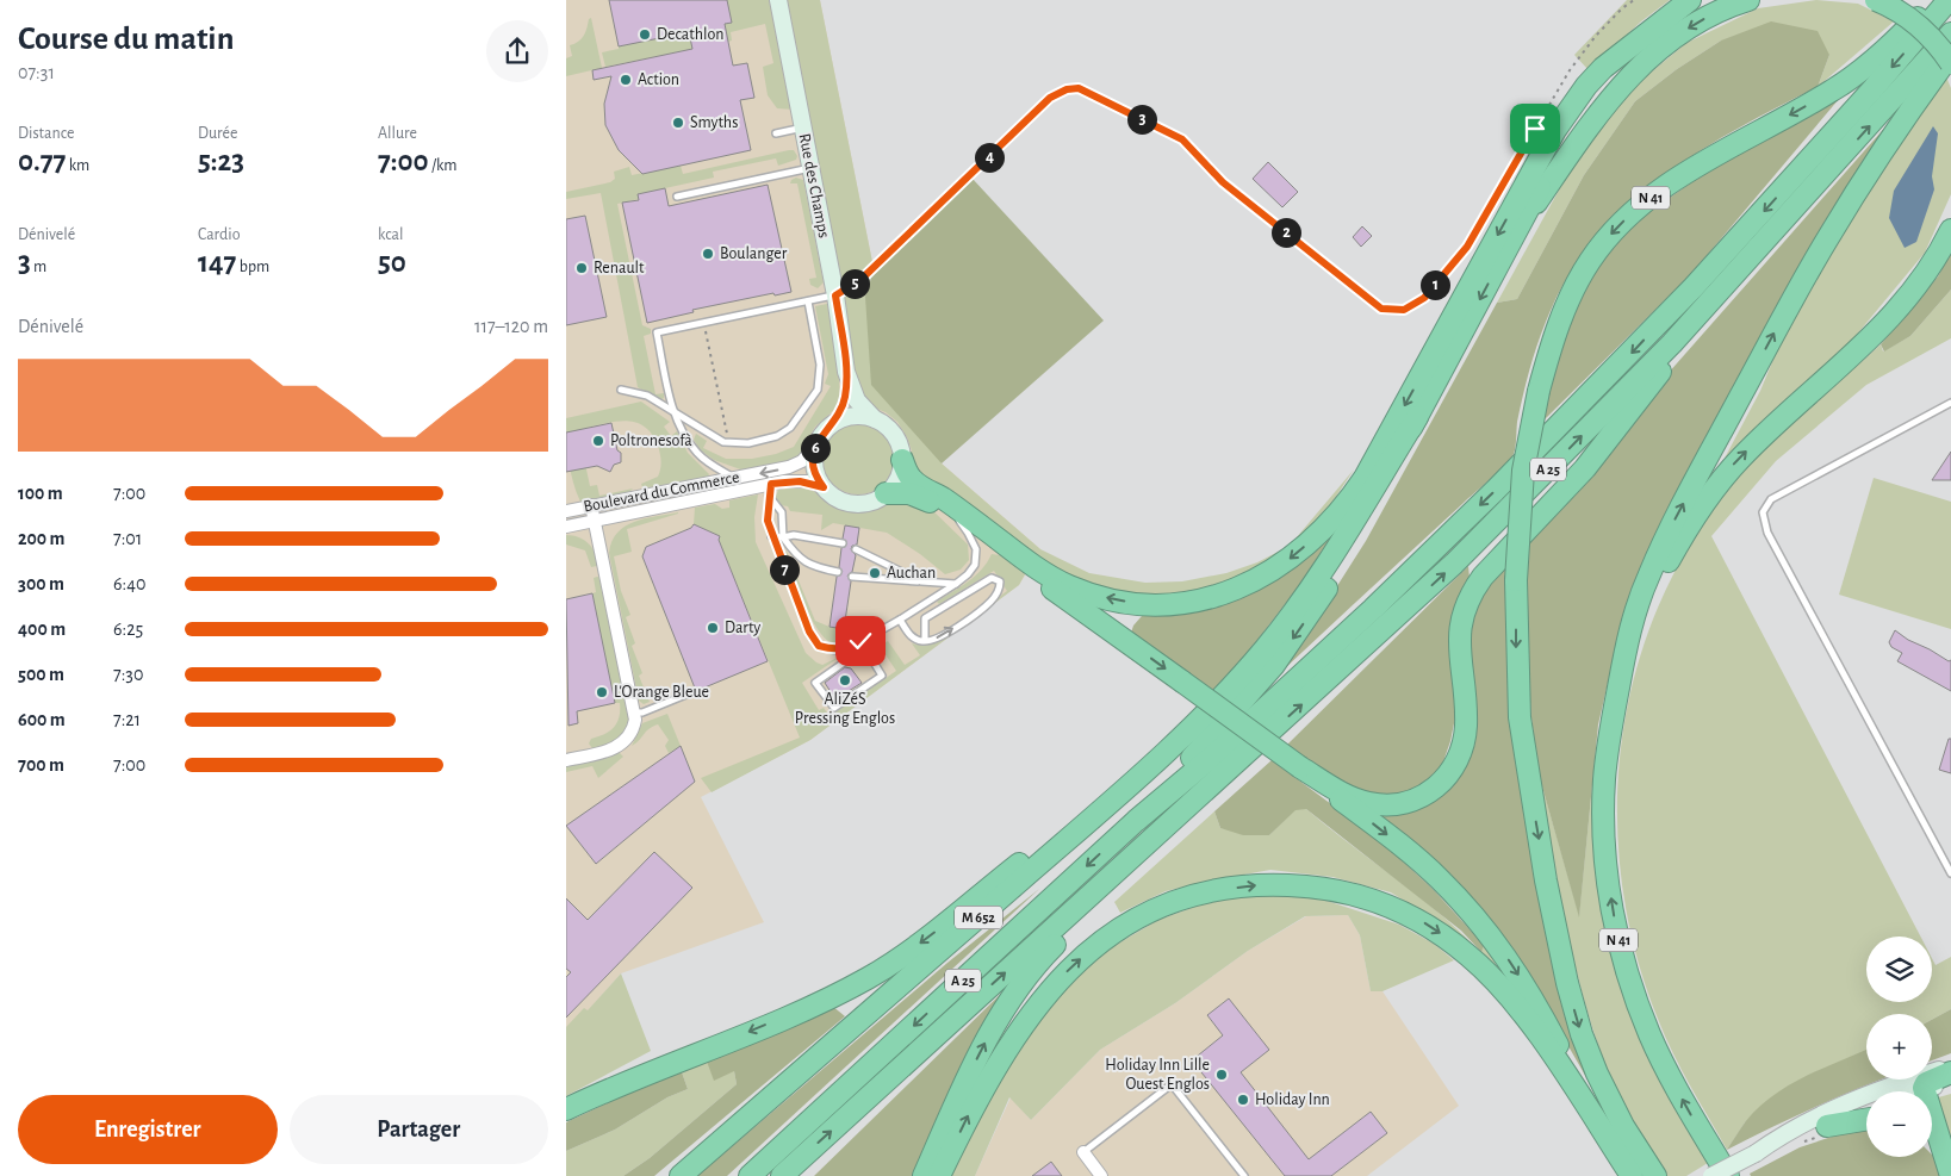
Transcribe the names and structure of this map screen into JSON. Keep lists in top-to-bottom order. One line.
{"streets":{"highway":["N 41","A 25","M 652"],"street":["Rue des Champs","Boulevard du Commerce"]},"crossings":[["Rue des Champs","Boulevard du Commerce"]],"places":["Decathlon","Action","Smyths","Boulanger","Renault","Poltronesofà","Auchan","Darty","AliZéS Pressing Englos","L'Orange Bleue","Holiday Inn Lille Ouest Englos","Holiday Inn"],"page":{"heading":["Course du matin","07:31"],"stats":[["Distance","0.77 km"],["Durée","5:23"],["Allure","7:00 /km"],["Dénivelé","3 m"],["Cardio","147 bpm"],["kcal","50"]],"pins":["3","4","2","5","1","6","7"],"chart":["Dénivelé","117–120 m"],"list":[{"name":"100 m","note":"7:00"},{"name":"200 m","note":"7:01"},{"name":"300 m","note":"6:40"},{"name":"400 m","note":"6:25"},{"name":"500 m","note":"7:30"},{"name":"600 m","note":"7:21"},{"name":"700 m","note":"7:00"}],"map_buttons":["+","−"],"buttons":["Enregistrer","Partager"]}}
